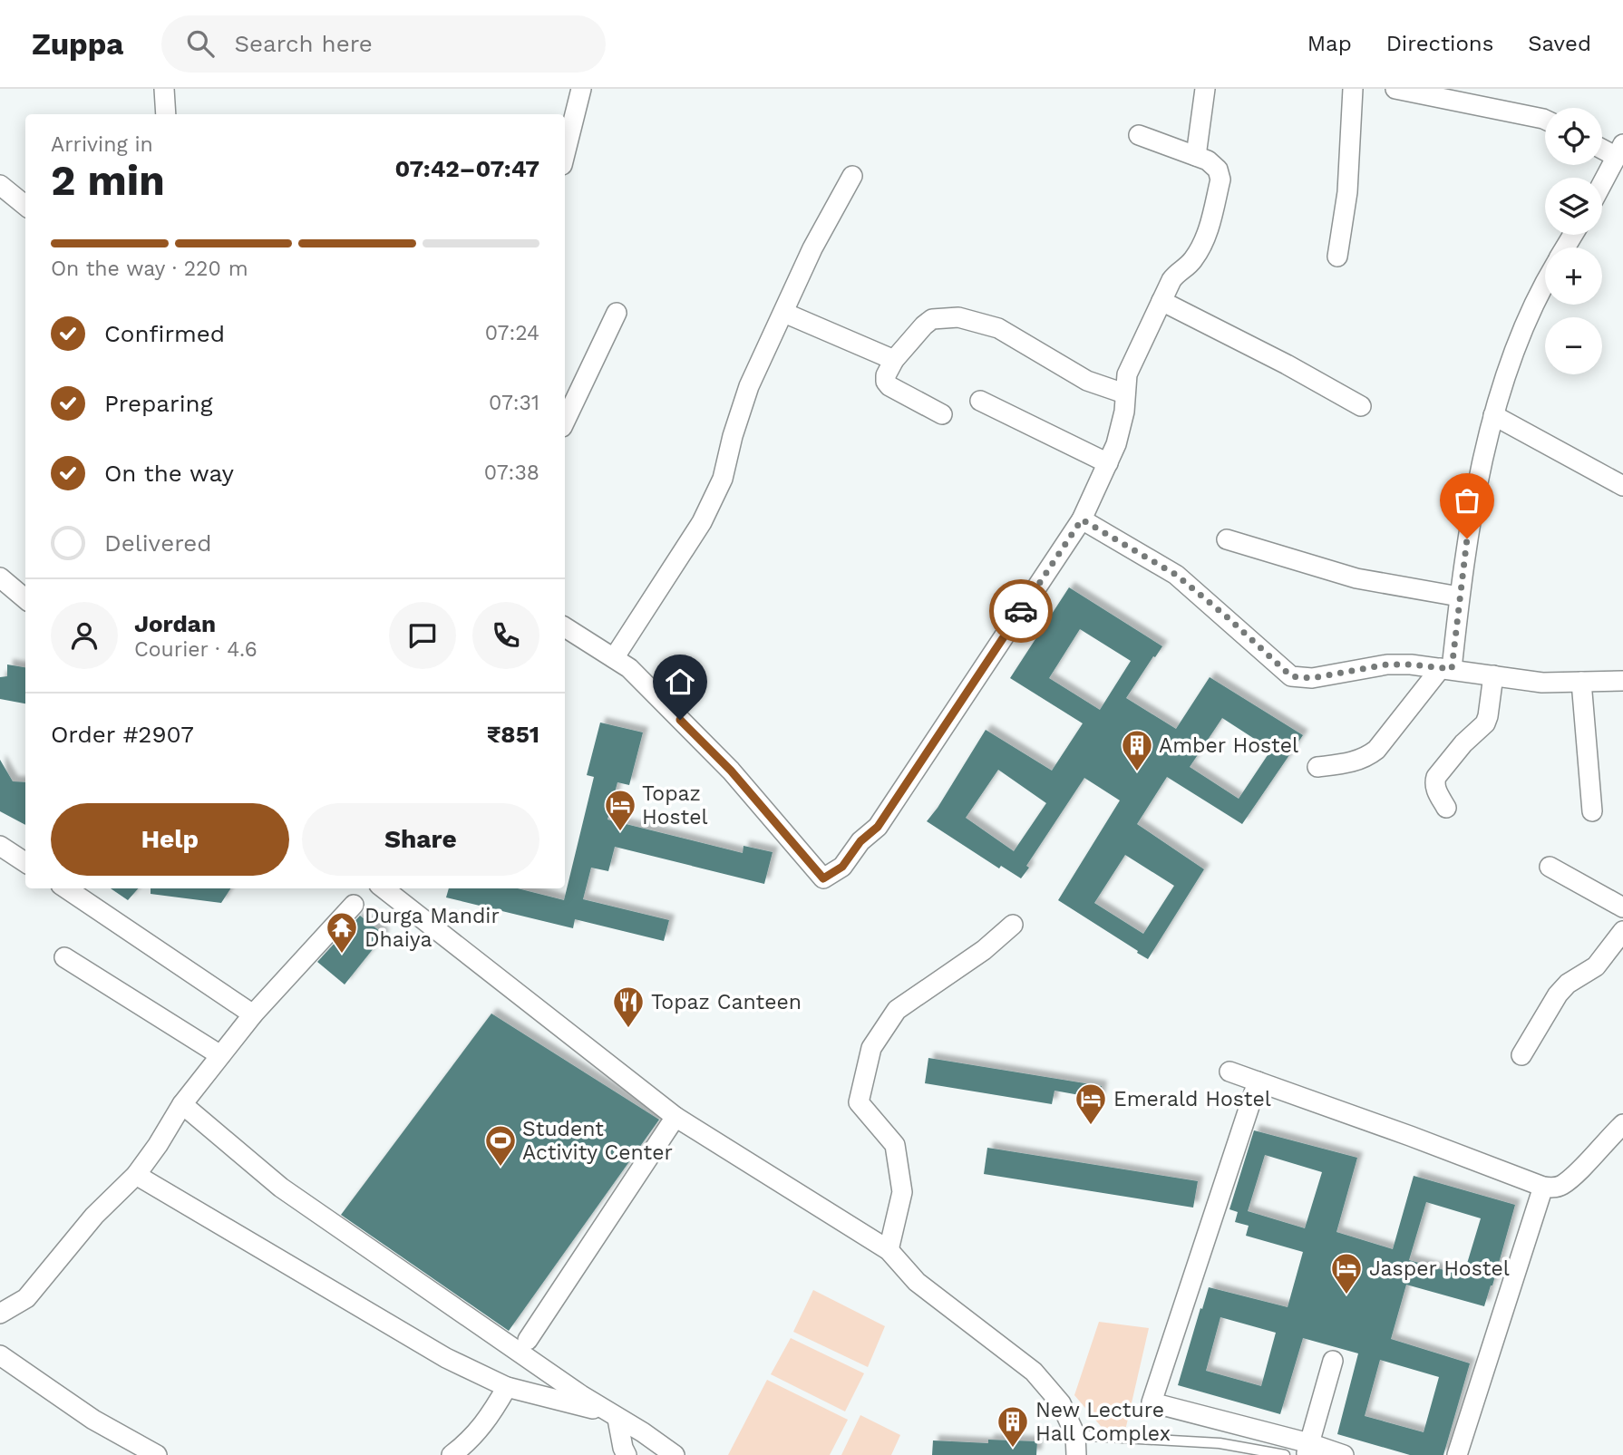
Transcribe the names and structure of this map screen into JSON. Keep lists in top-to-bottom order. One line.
{"places":{"building":["Amber Hostel","New Lecture Hall Complex"],"hotel":["Topaz Hostel","Emerald Hostel","Jasper Hostel"],"temple":["Durga Mandir Dhaiya"],"restaurant":["Topaz Canteen"],"sports":["Student Activity Center"]},"page":{"header":"Zuppa","search":"Search here","nav":["Map","Directions","Saved"],"map_buttons":["+","−"],"heading":["2 min","Arriving in","07:42–07:47"],"panel":["Jordan","Courier · 4.6","Order #2907","₹851"],"bar":"On the way · 220 m","list":[["Confirmed","07:24"],["Preparing","07:31"],["On the way","07:38"],"Delivered"],"buttons":["Help","Share"]}}
